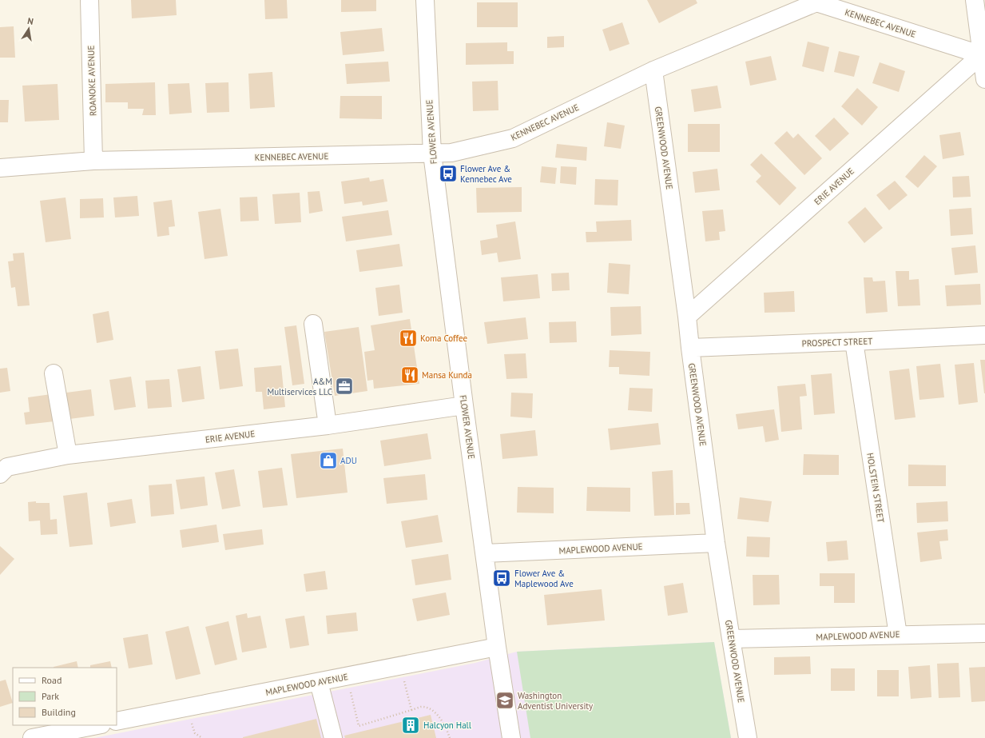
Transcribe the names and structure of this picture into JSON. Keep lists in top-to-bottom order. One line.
{"streets":{"street":["KENNEBEC AVENUE","ROANOKE AVENUE","FLOWER AVENUE","GREENWOOD AVENUE","ERIE AVENUE","PROSPECT STREET","HOLSTEIN STREET","MAPLEWOOD AVENUE"]},"crossings":[["KENNEBEC AVENUE","ROANOKE AVENUE"],["KENNEBEC AVENUE","FLOWER AVENUE"],["KENNEBEC AVENUE","GREENWOOD AVENUE"],["KENNEBEC AVENUE","ERIE AVENUE"],["FLOWER AVENUE","ERIE AVENUE"],["FLOWER AVENUE","MAPLEWOOD AVENUE"],["GREENWOOD AVENUE","ERIE AVENUE"],["GREENWOOD AVENUE","PROSPECT STREET"],["GREENWOOD AVENUE","MAPLEWOOD AVENUE"],["PROSPECT STREET","HOLSTEIN STREET"],["HOLSTEIN STREET","MAPLEWOOD AVENUE"]],"places":{"bus stop":["Flower Ave & Kennebec Ave","Flower Ave & Maplewood Ave"],"restaurant":["Koma Coffee","Mansa Kunda"],"office":["A&M Multiservices LLC"],"shop":["ADU"],"school or university":["Washington Adventist University"],"building":["Halcyon Hall"]},"legend":["Road","Park","Building"],"north":"top"}
